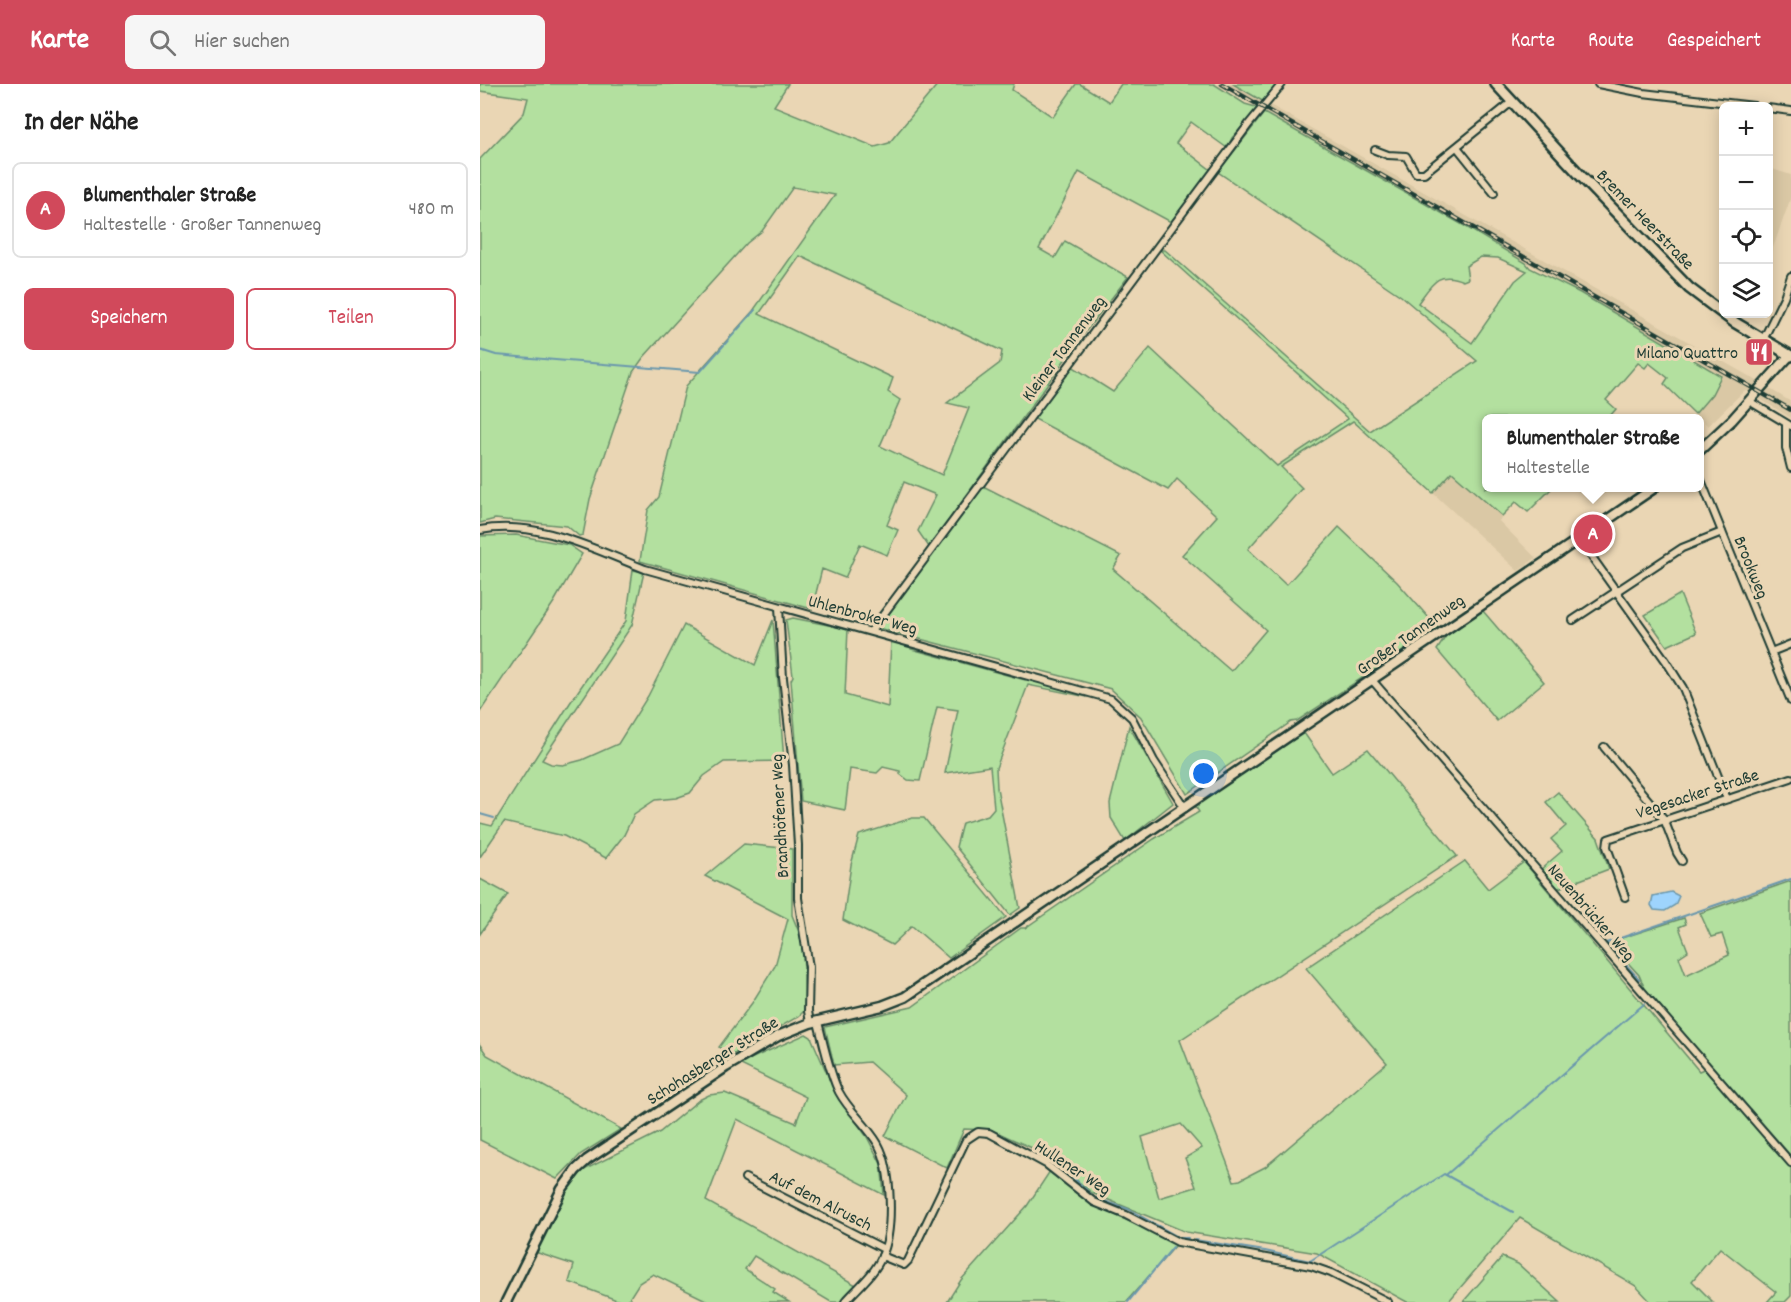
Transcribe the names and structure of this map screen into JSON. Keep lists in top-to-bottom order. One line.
{"streets":{"main road":["Bremer Heerstraße"],"street":["Kleiner Tannenweg","Brookweg","Uhlenbroker Weg","Großer Tannenweg","Vegesacker Straße","Brandhöfener Weg","Neuenbrücker Weg","Schohasberger Straße","Hullener Weg","Auf dem Alrusch"]},"crossings":[["Kleiner Tannenweg","Uhlenbroker Weg"],["Uhlenbroker Weg","Großer Tannenweg"],["Uhlenbroker Weg","Brandhöfener Weg"],["Uhlenbroker Weg","Schohasberger Straße"],["Großer Tannenweg","Neuenbrücker Weg"],["Großer Tannenweg","Schohasberger Straße"],["Brandhöfener Weg","Schohasberger Straße"],["Brandhöfener Weg","Hullener Weg"],["Brandhöfener Weg","Auf dem Alrusch"],["Hullener Weg","Auf dem Alrusch"]],"places":{"restaurant":["Milano Quattro"]},"page":{"header":"Karte","search":"Hier suchen","nav":["Karte","Route","Gespeichert"],"heading":"In der Nähe","map_buttons":["+","−"],"list":[{"mark":"A","name":"Blumenthaler Straße","note":"Haltestelle · Großer Tannenweg","value":"480 m"}],"buttons":["Speichern","Teilen"],"popup":["Blumenthaler Straße","Haltestelle"],"pins":"A"}}
